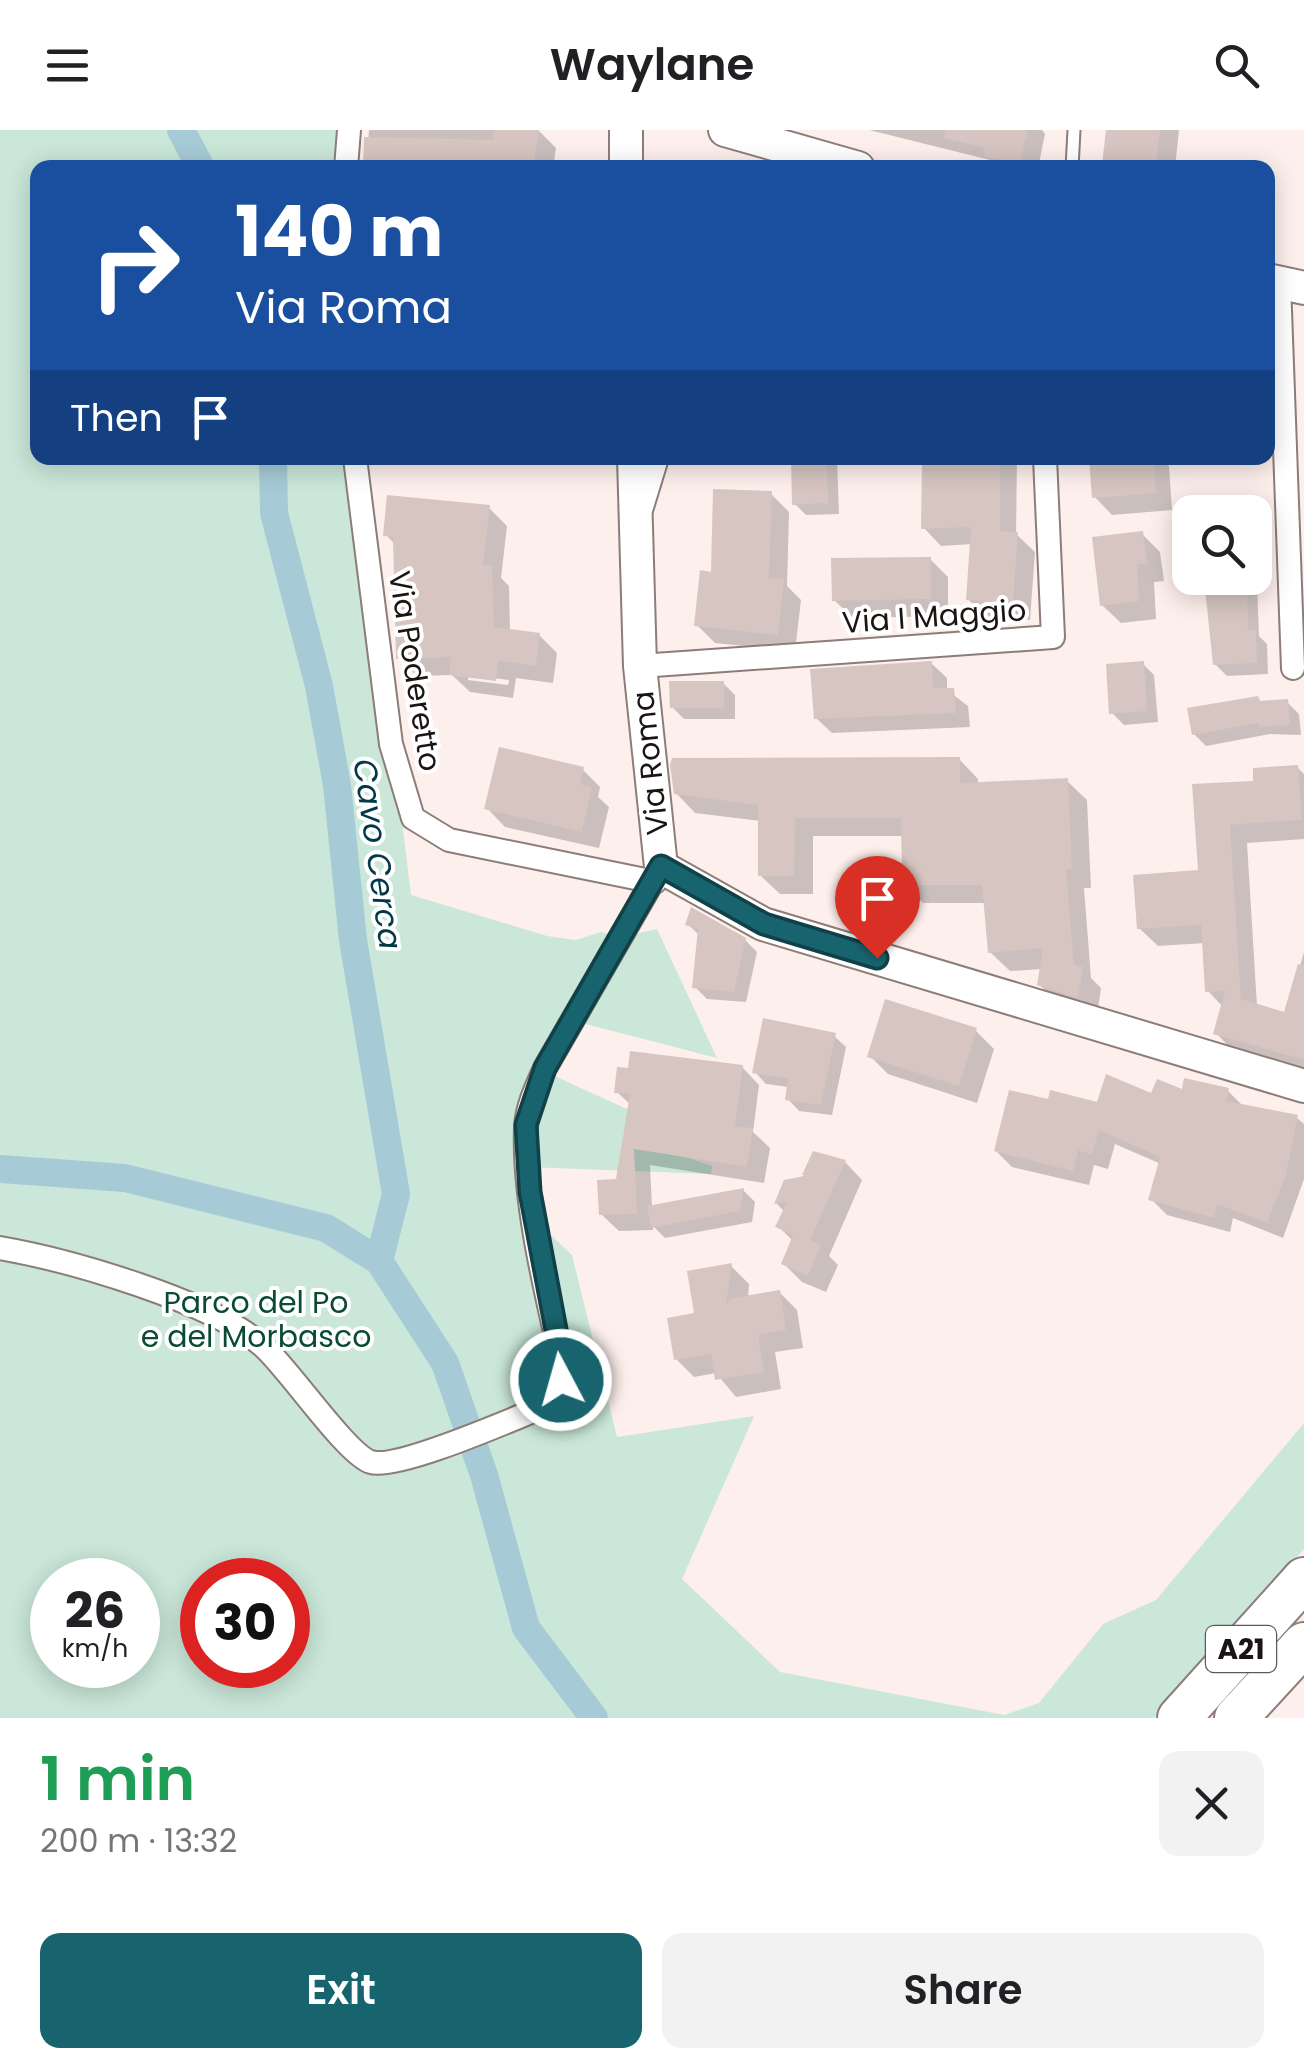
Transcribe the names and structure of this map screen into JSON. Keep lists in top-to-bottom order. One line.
{"streets":{"highway":["A21"],"street":["Via I Maggio","Via Poderetto","Via Roma"]},"crossings":[["Via I Maggio","Via Roma"],["Via Poderetto","Via Roma"]],"water":["Cavo Cerca"],"parks":["Parco del Po e del Morbasco"],"page":{"header":"Waylane","turn":["140 m","Via Roma"],"then":"Then","speed":"26 km/h","limit":"30","heading":["1 min","200 m · 13:32"],"buttons":["Exit","Share"]}}
